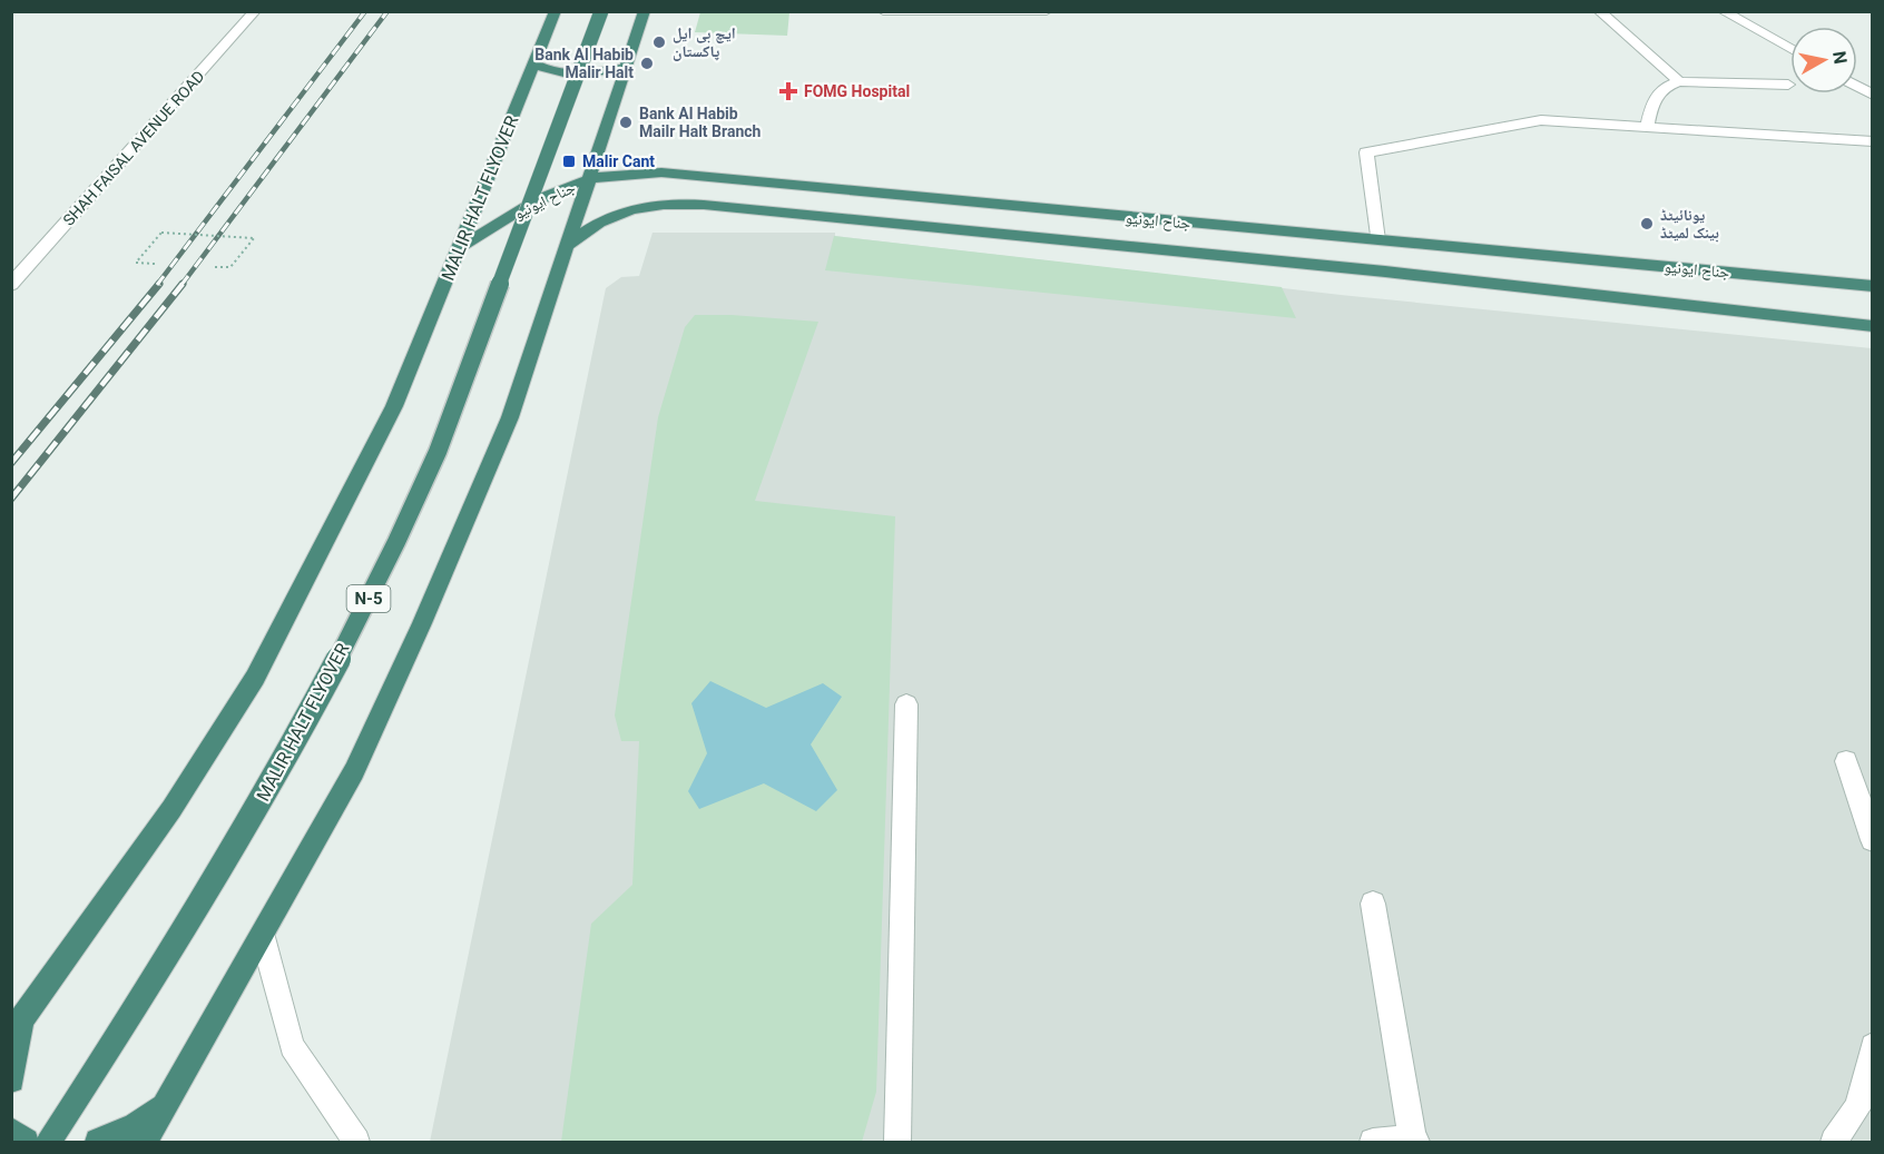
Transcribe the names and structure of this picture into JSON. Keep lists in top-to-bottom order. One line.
{"streets":{"highway":["MALIR HALT FLYOVER","جناح ایونیو","N-5"],"street":["SHAH FAISAL AVENUE ROAD"]},"crossings":[["MALIR HALT FLYOVER","جناح ایونیو"]],"places":{"other":["ایچ بی ایل پاکستان","Bank Al Habib Malir Halt","Bank Al Habib Mailr Halt Branch","یونائیٹڈ بینک لمیٹڈ"],"health":["FOMG Hospital"],"transit":["Malir Cant"]},"north":"right"}
